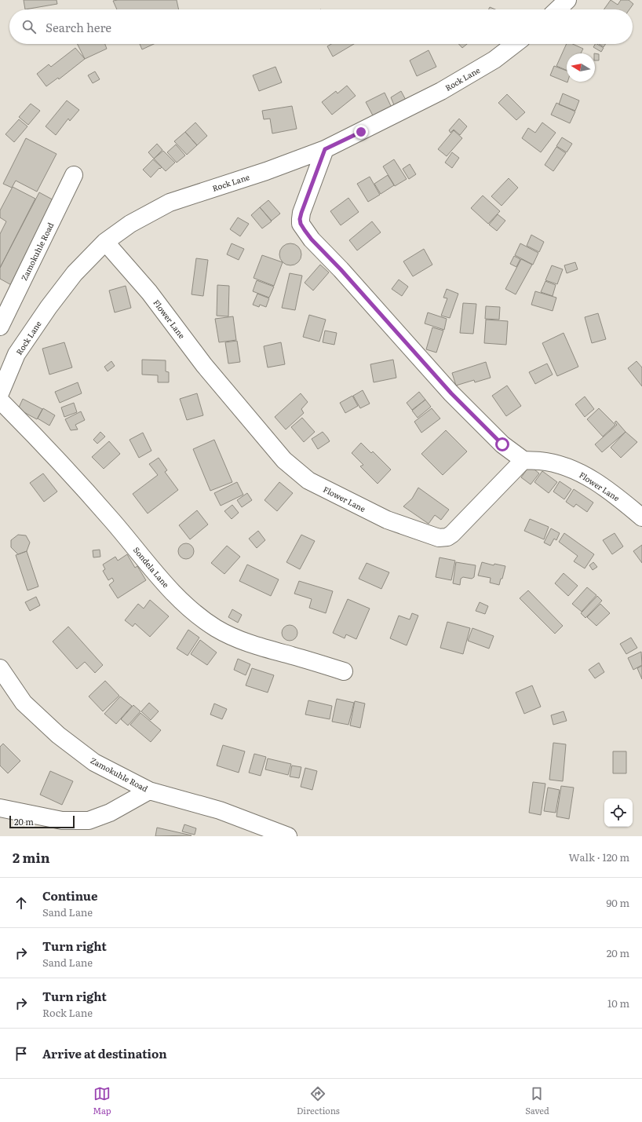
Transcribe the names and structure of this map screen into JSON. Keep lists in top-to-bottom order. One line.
{"streets":{"street":["Rock Lane","Zamokuhle Road","Flower Lane","Sondela Lane"]},"crossings":[["Rock Lane","Flower Lane"]],"scale_bar":"20 m","north":"left","page":{"search":"Search here","scale":"20 m","heading":["2 min","Walk · 120 m"],"list":[["Continue","Sand Lane","90 m"],["Turn right","Sand Lane","20 m"],["Turn right","Rock Lane","10 m"],"Arrive at destination"],"nav":["Map","Directions","Saved"]}}
